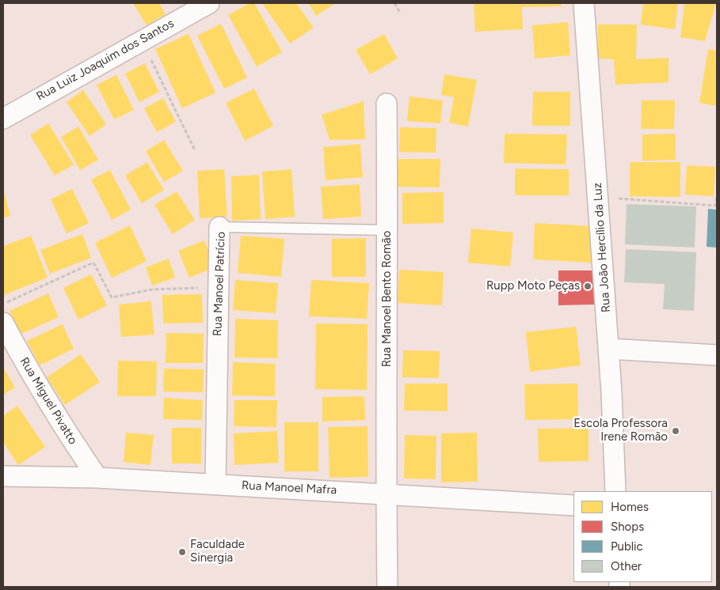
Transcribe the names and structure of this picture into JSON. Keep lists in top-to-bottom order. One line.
{"streets":{"street":["Rua Luiz Joaquim dos Santos","Rua João Hercílio da Luz","Rua Manoel Patrício","Rua Manoel Bento Romão","Rua Miguel Pivatto","Rua Manoel Mafra"]},"crossings":[["Rua Manoel Patrício","Rua Manoel Bento Romão"],["Rua Manoel Patrício","Rua Manoel Mafra"],["Rua Manoel Bento Romão","Rua Manoel Mafra"],["Rua Miguel Pivatto","Rua Manoel Mafra"]],"places":["Rupp Moto Peças","Escola Professora Irene Romão","Faculdade Sinergia"],"legend":["Homes","Shops","Public","Other"]}
